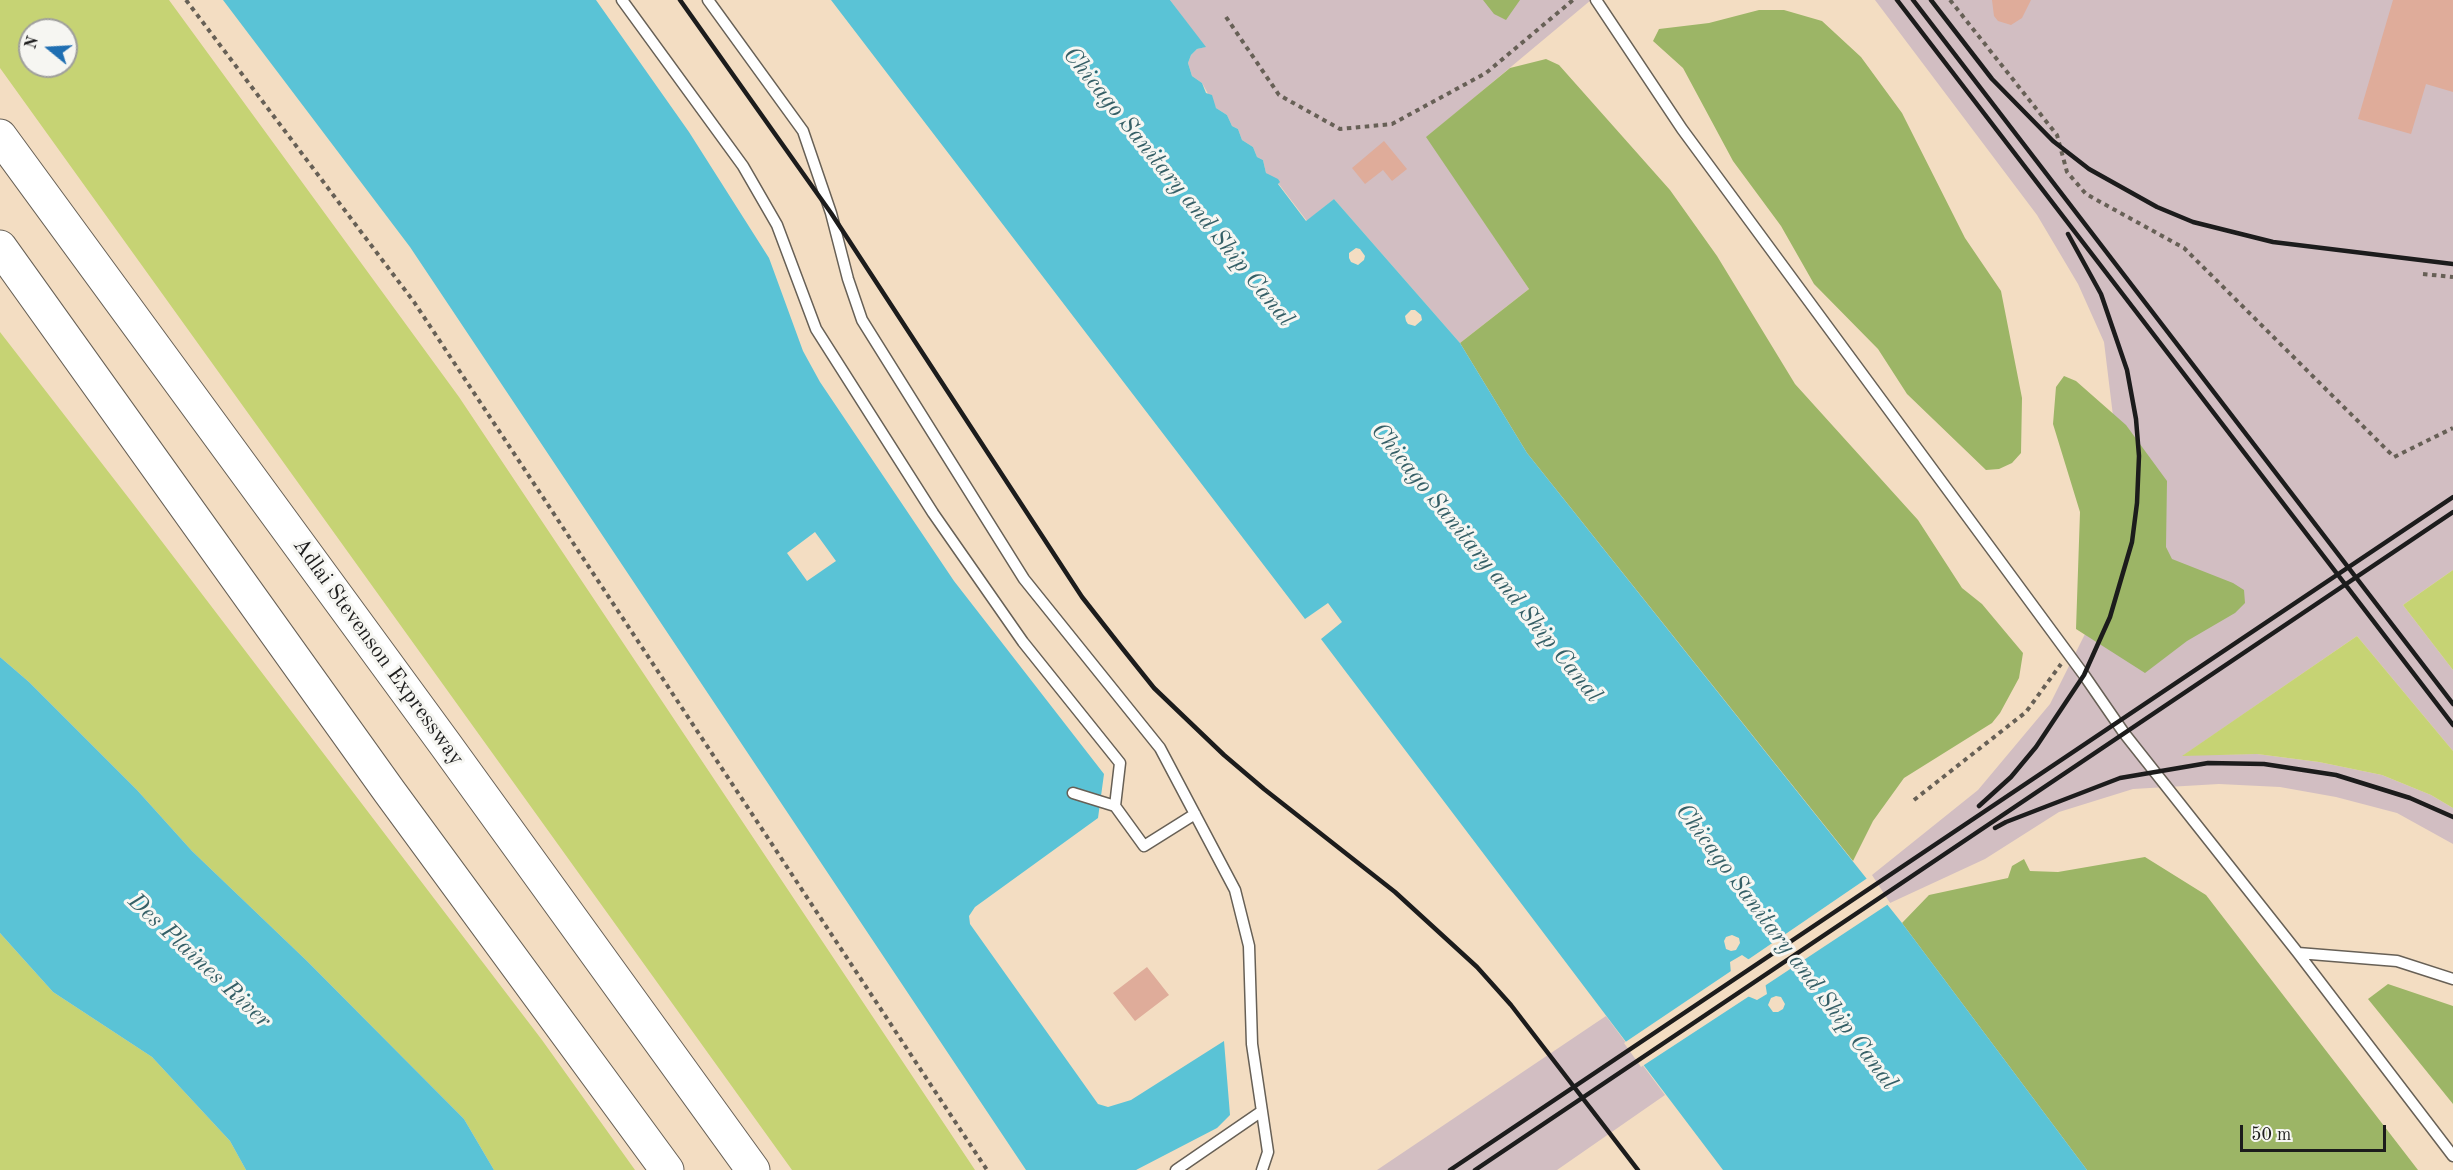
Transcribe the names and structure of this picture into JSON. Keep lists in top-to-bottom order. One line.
{"streets":{"highway":["Adlai Stevenson Expressway"]},"water":["Chicago Sanitary and Ship Canal","Des Plaines River"],"scale_bar":"50 m","north":"left"}
